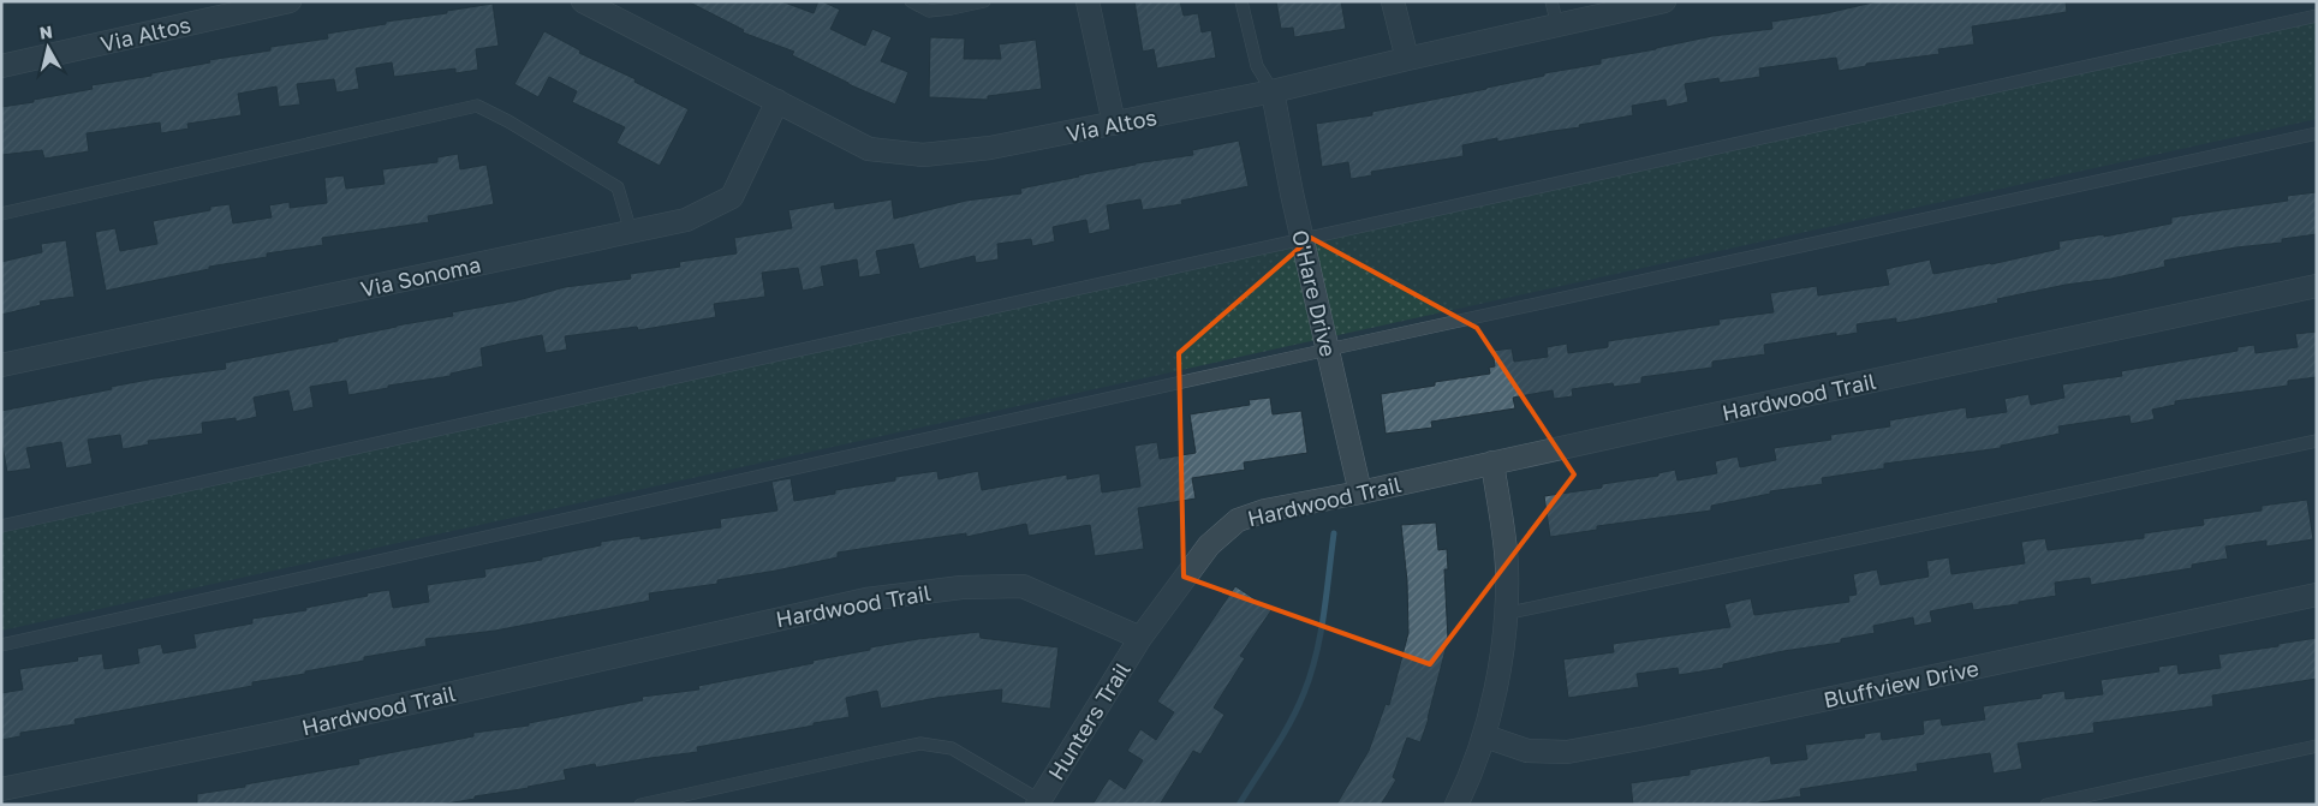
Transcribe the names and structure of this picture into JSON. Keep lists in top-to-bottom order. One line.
{"streets":{"street":["Via Altos","Via Sonoma","O'Hare Drive","Hardwood Trail","Bluffview Drive","Hunters Trail"]},"crossings":[["Via Altos","Via Sonoma"],["Via Altos","O'Hare Drive"],["O'Hare Drive","Hardwood Trail"],["Hardwood Trail","Hunters Trail"]],"north":"top"}
